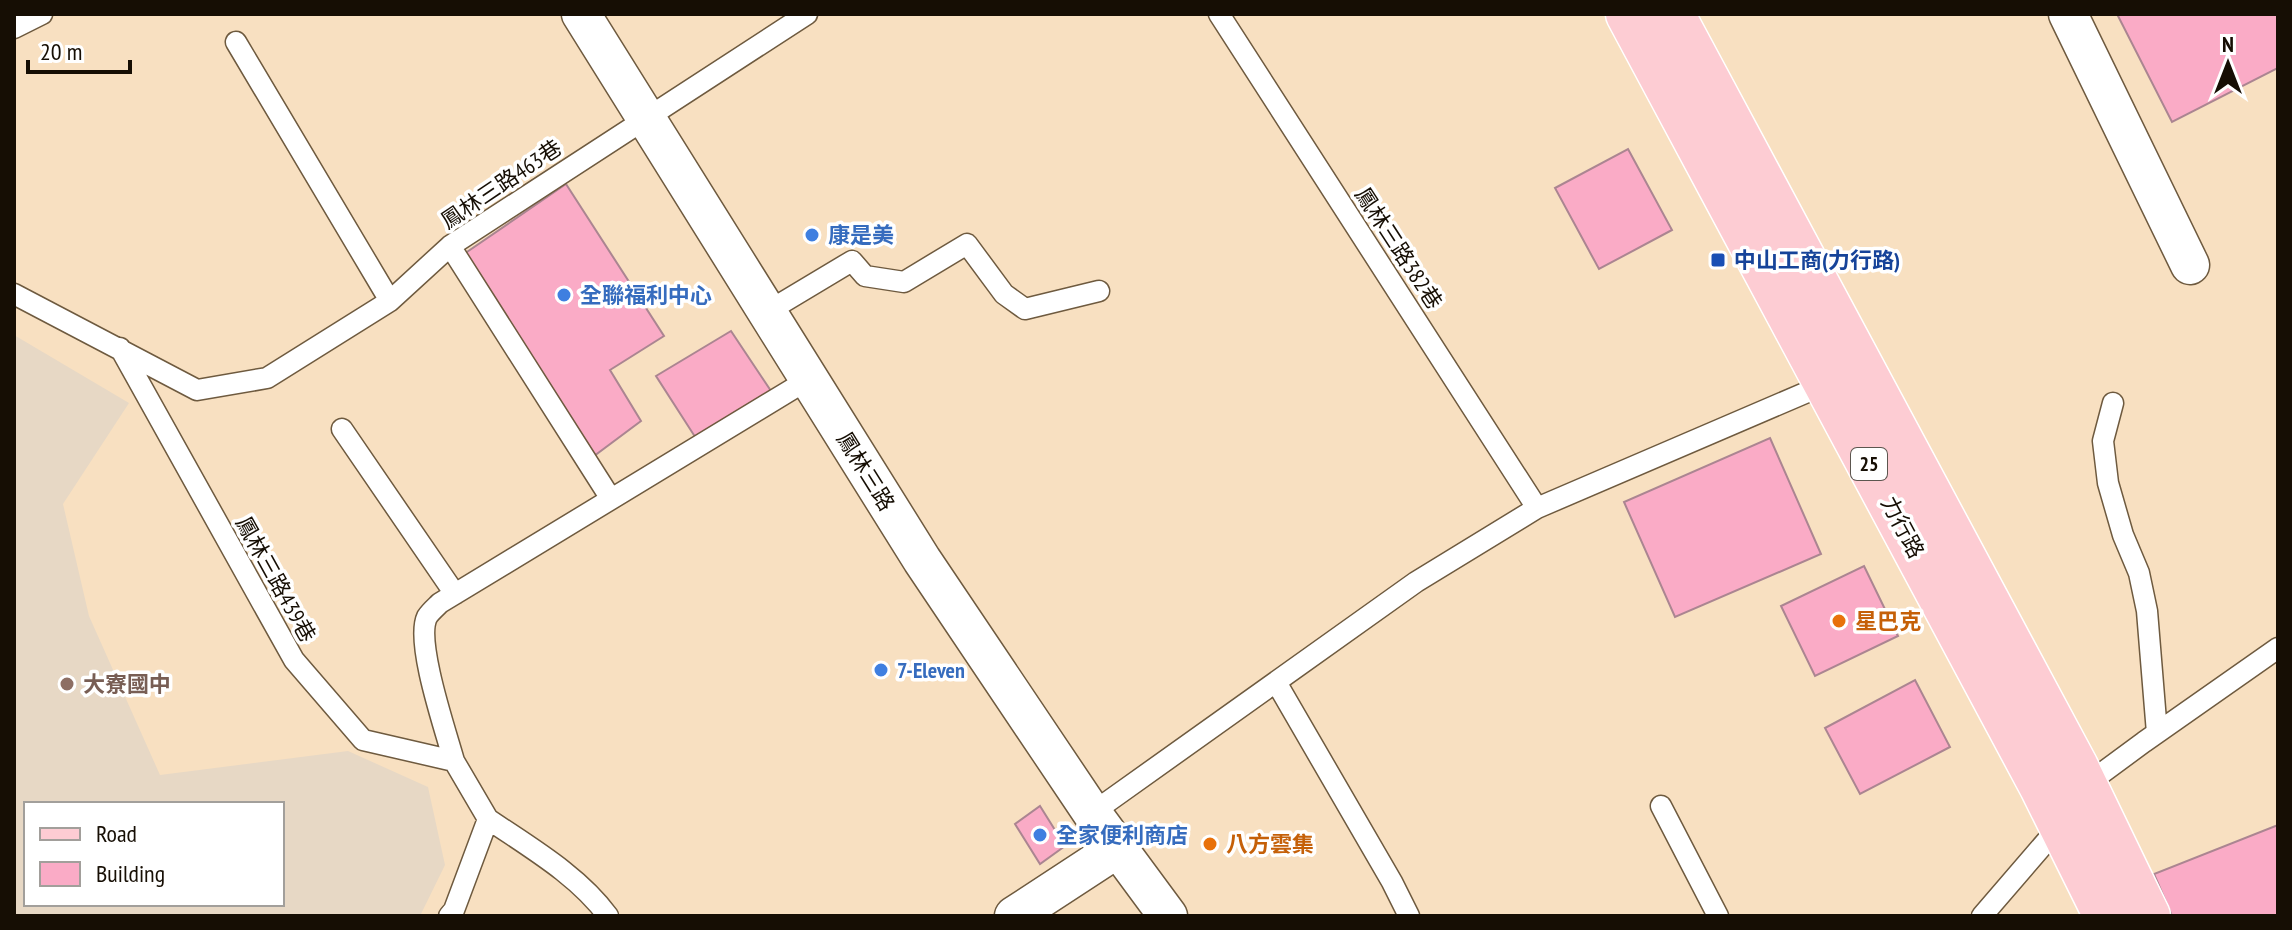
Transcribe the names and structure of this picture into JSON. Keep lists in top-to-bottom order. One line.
{"streets":{"main road":["25","力行路"],"street":["鳳林三路"],"lane":["鳳林三路463巷","鳳林三路382巷","鳳林三路439巷"]},"crossings":[["鳳林三路463巷","鳳林三路"],["鳳林三路463巷","鳳林三路439巷"]],"places":{"other":["康是美","全聯福利中心","星巴克","7-Eleven","大寮國中","全家便利商店","八方雲集"],"transit":["中山工商(力行路)"]},"legend":["Road","Building"],"scale_bar":"20 m","north":"top"}
